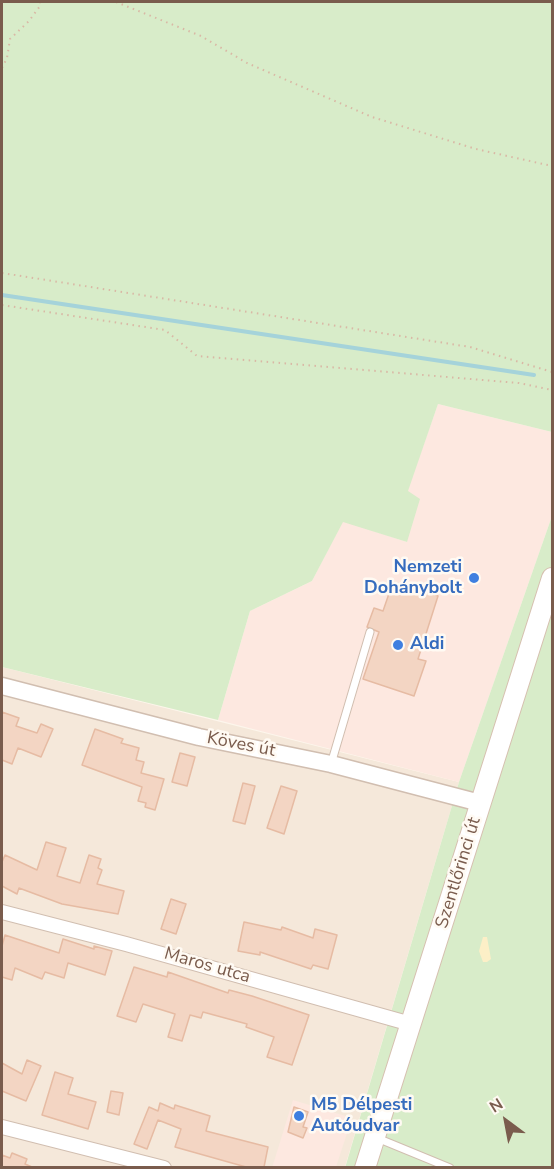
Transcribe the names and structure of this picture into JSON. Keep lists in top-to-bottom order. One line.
{"streets":{"main road":["Szentlőrinci út"],"street":["Köves út","Maros utca"]},"crossings":[["Köves út","Szentlőrinci út"],["Szentlőrinci út","Maros utca"]],"places":["Nemzeti Dohánybolt","Aldi","M5 Délpesti Autóudvar"],"north":"top left"}
